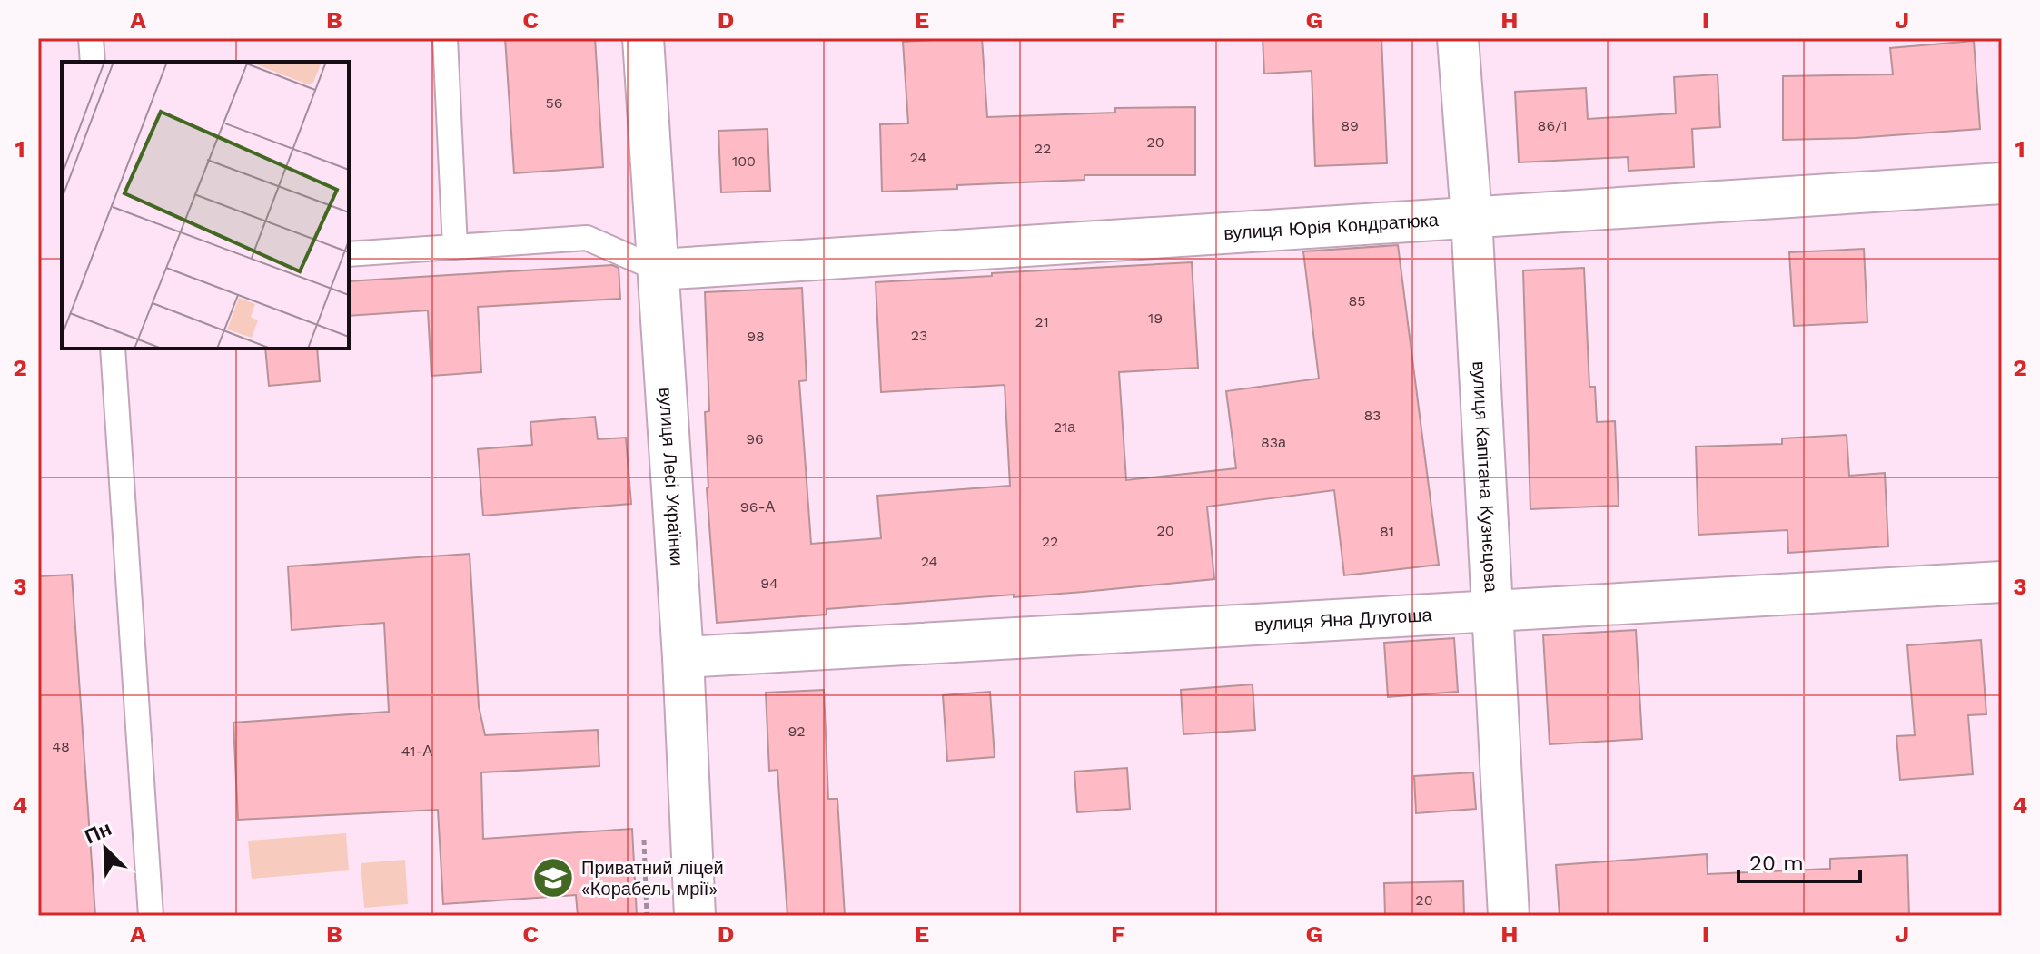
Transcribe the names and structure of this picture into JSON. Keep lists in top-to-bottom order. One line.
{"streets":{"street":["вулиця Юрія Кондратюка","вулиця Лесі Українки","вулиця Капітана Кузнєцова","вулиця Яна Длугоша"]},"crossings":[["вулиця Юрія Кондратюка","вулиця Лесі Українки"],["вулиця Юрія Кондратюка","вулиця Капітана Кузнєцова"],["вулиця Лесі Українки","вулиця Яна Длугоша"],["вулиця Капітана Кузнєцова","вулиця Яна Длугоша"]],"places":{"school or university":["Приватний ліцей «Корабель мрії»"]},"house_numbers":["56","89","86/1","20","22","24","100","85","19","21","23","98","83","21а","96","83а","96-А","20","81","22","24","94","92","48","41-А","20"],"scale_bar":"20 m","north":"top left","grid":{"columns":["A","B","C","D","E","F","G","H","I","J"],"rows":["1","2","3","4"]}}
